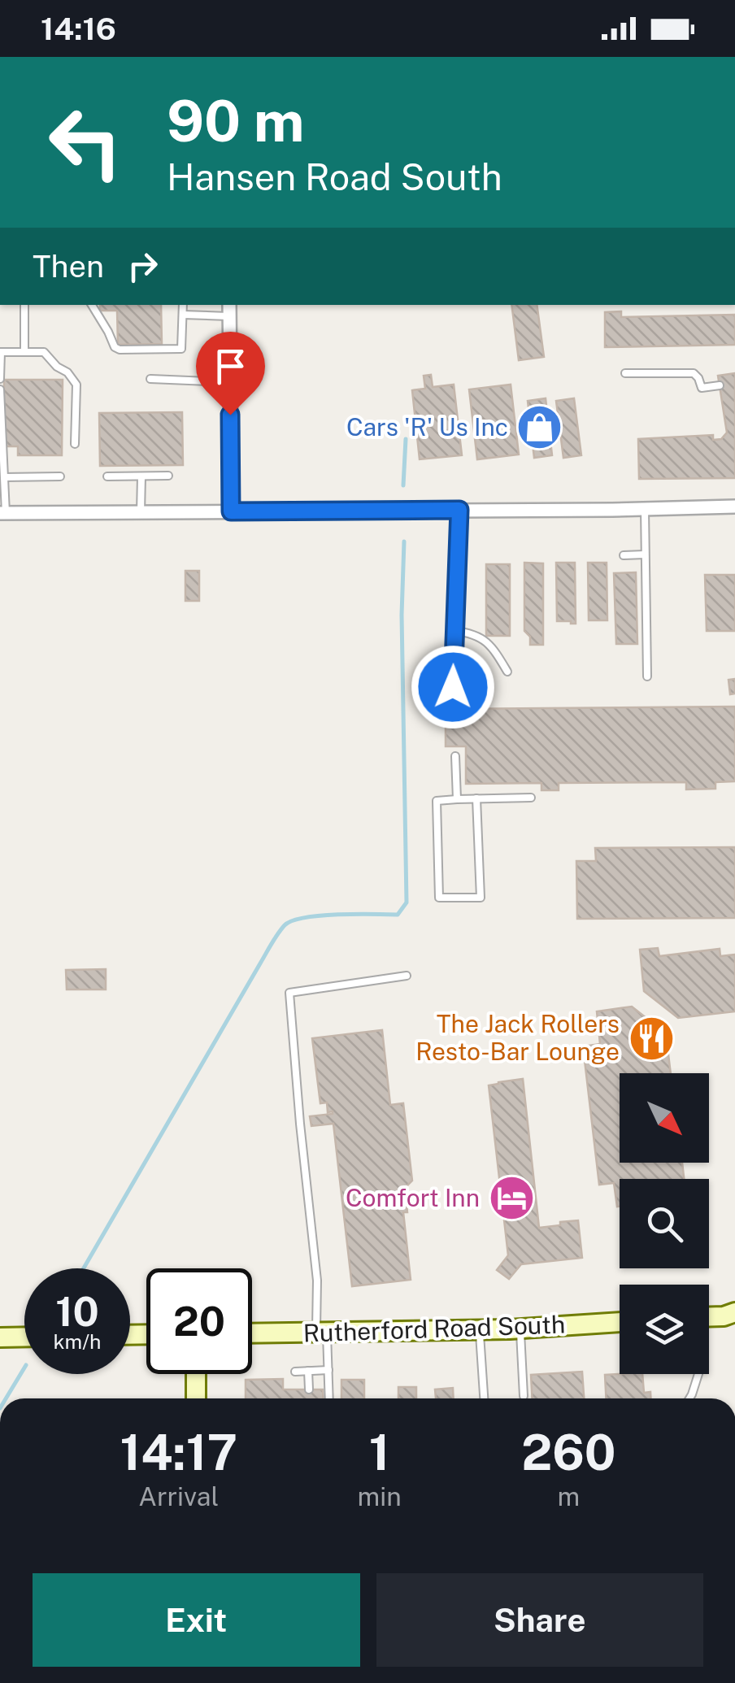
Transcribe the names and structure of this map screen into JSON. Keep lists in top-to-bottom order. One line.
{"streets":{"street":["Rutherford Road South"]},"places":{"shop":["Cars 'R' Us Inc"],"restaurant":["The Jack Rollers Resto-Bar Lounge"],"hotel":["Comfort Inn"]},"north":"bottom right","page":{"status":"14:16","turn":["90 m","Hansen Road South"],"then":"Then","speed":"10 km/h","limit":"20","eta":["14:17","Arrival","1","min","260","m"],"buttons":["Exit","Share"]}}
